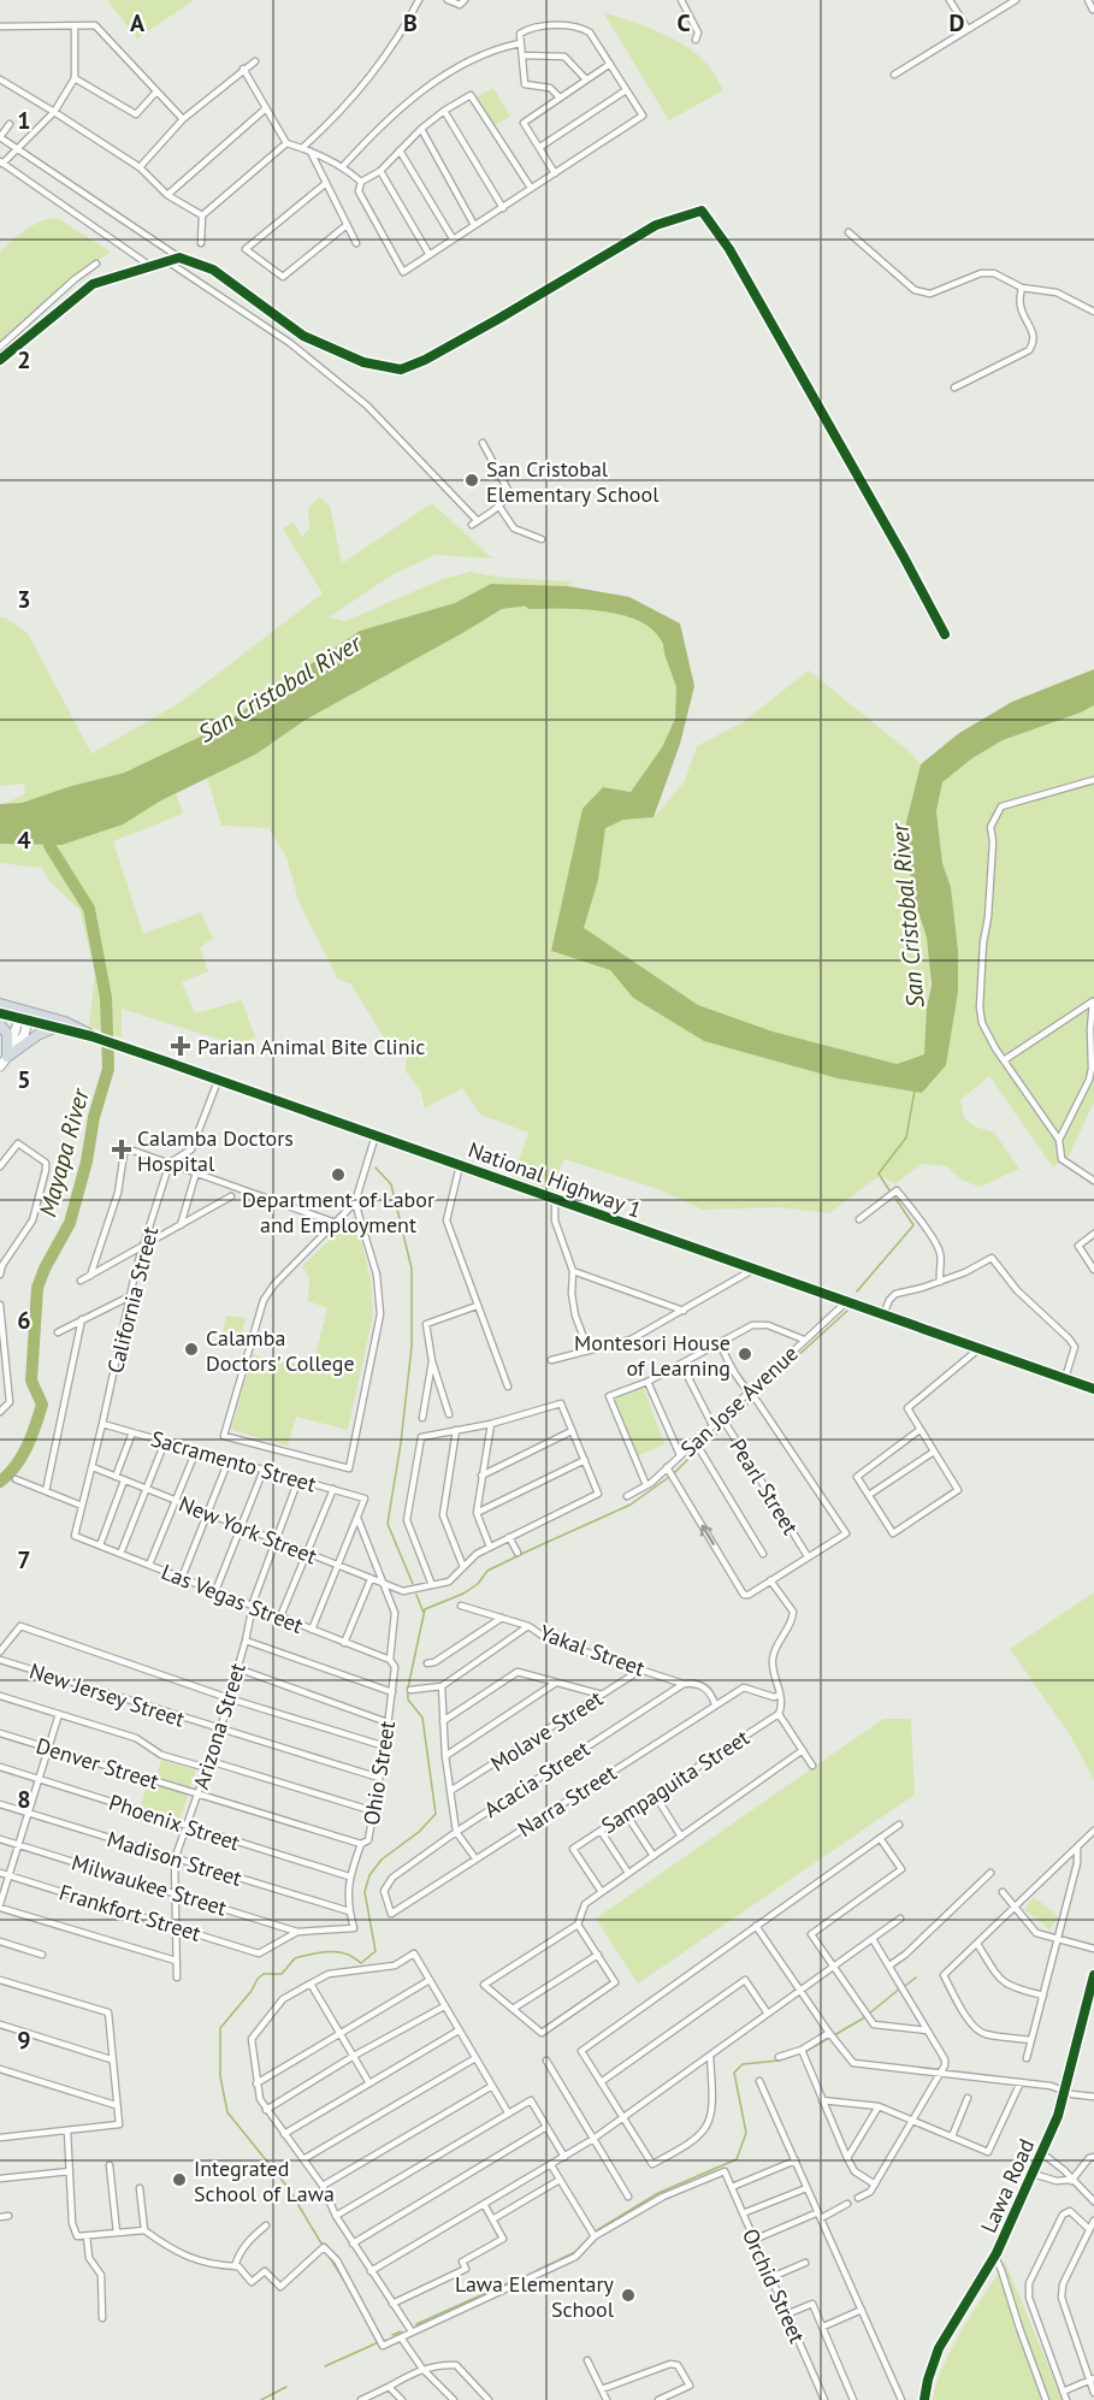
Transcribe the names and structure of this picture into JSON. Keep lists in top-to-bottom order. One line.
{"streets":{"highway":["National Highway 1"],"main road":["Lawa Road"],"street":["California Street","San Jose Avenue","Sacramento Street","Pearl Street","New York Street","Las Vegas Street","Yakal Street","New Jersey Street","Arizona Street","Molave Street","Denver Street","Ohio Street","Acacia Street","Sampaguita Street","Narra Street","Phoenix Street","Madison Street","Milwaukee Street","Frankfort Street","Orchid Street"]},"crossings":[["National Highway 1","California Street"],["National Highway 1","San Jose Avenue"],["California Street","Sacramento Street"],["California Street","New York Street"],["California Street","Las Vegas Street"],["San Jose Avenue","Pearl Street"],["Sacramento Street","Arizona Street"],["Sacramento Street","Ohio Street"],["New York Street","Arizona Street"],["New York Street","Ohio Street"],["Las Vegas Street","Arizona Street"],["Las Vegas Street","Ohio Street"],["Yakal Street","Molave Street"],["Yakal Street","Acacia Street"],["Yakal Street","Narra Street"],["New Jersey Street","Arizona Street"],["New Jersey Street","Ohio Street"],["Arizona Street","Denver Street"],["Arizona Street","Phoenix Street"],["Arizona Street","Madison Street"],["Arizona Street","Milwaukee Street"],["Arizona Street","Frankfort Street"],["Denver Street","Ohio Street"],["Ohio Street","Phoenix Street"],["Ohio Street","Madison Street"],["Acacia Street","Narra Street"],["Milwaukee Street","Frankfort Street"]],"water":["San Cristobal River","Mayapa River"],"places":{"other":["San Cristobal Elementary School","Department of Labor and Employment","Calamba Doctors' College","Montesori House of Learning","Integrated School of Lawa","Lawa Elementary School"],"health":["Parian Animal Bite Clinic","Calamba Doctors Hospital"]},"grid":{"columns":["A","B","C","D"],"rows":["1","2","3","4","5","6","7","8","9"]}}
